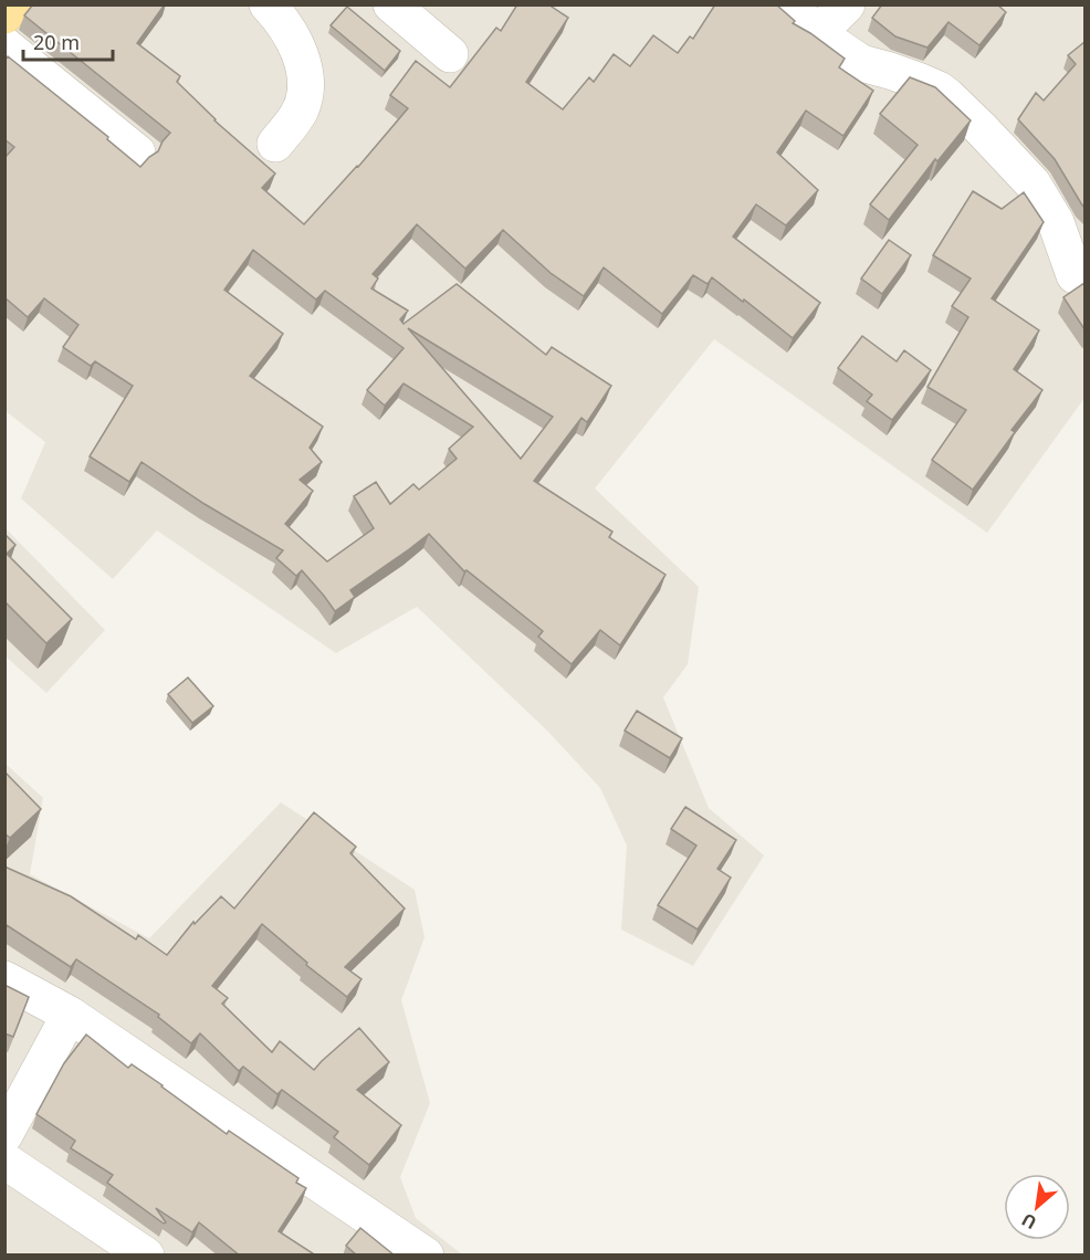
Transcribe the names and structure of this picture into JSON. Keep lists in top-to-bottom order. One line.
{"scale_bar":"20 m","north":"bottom left"}
